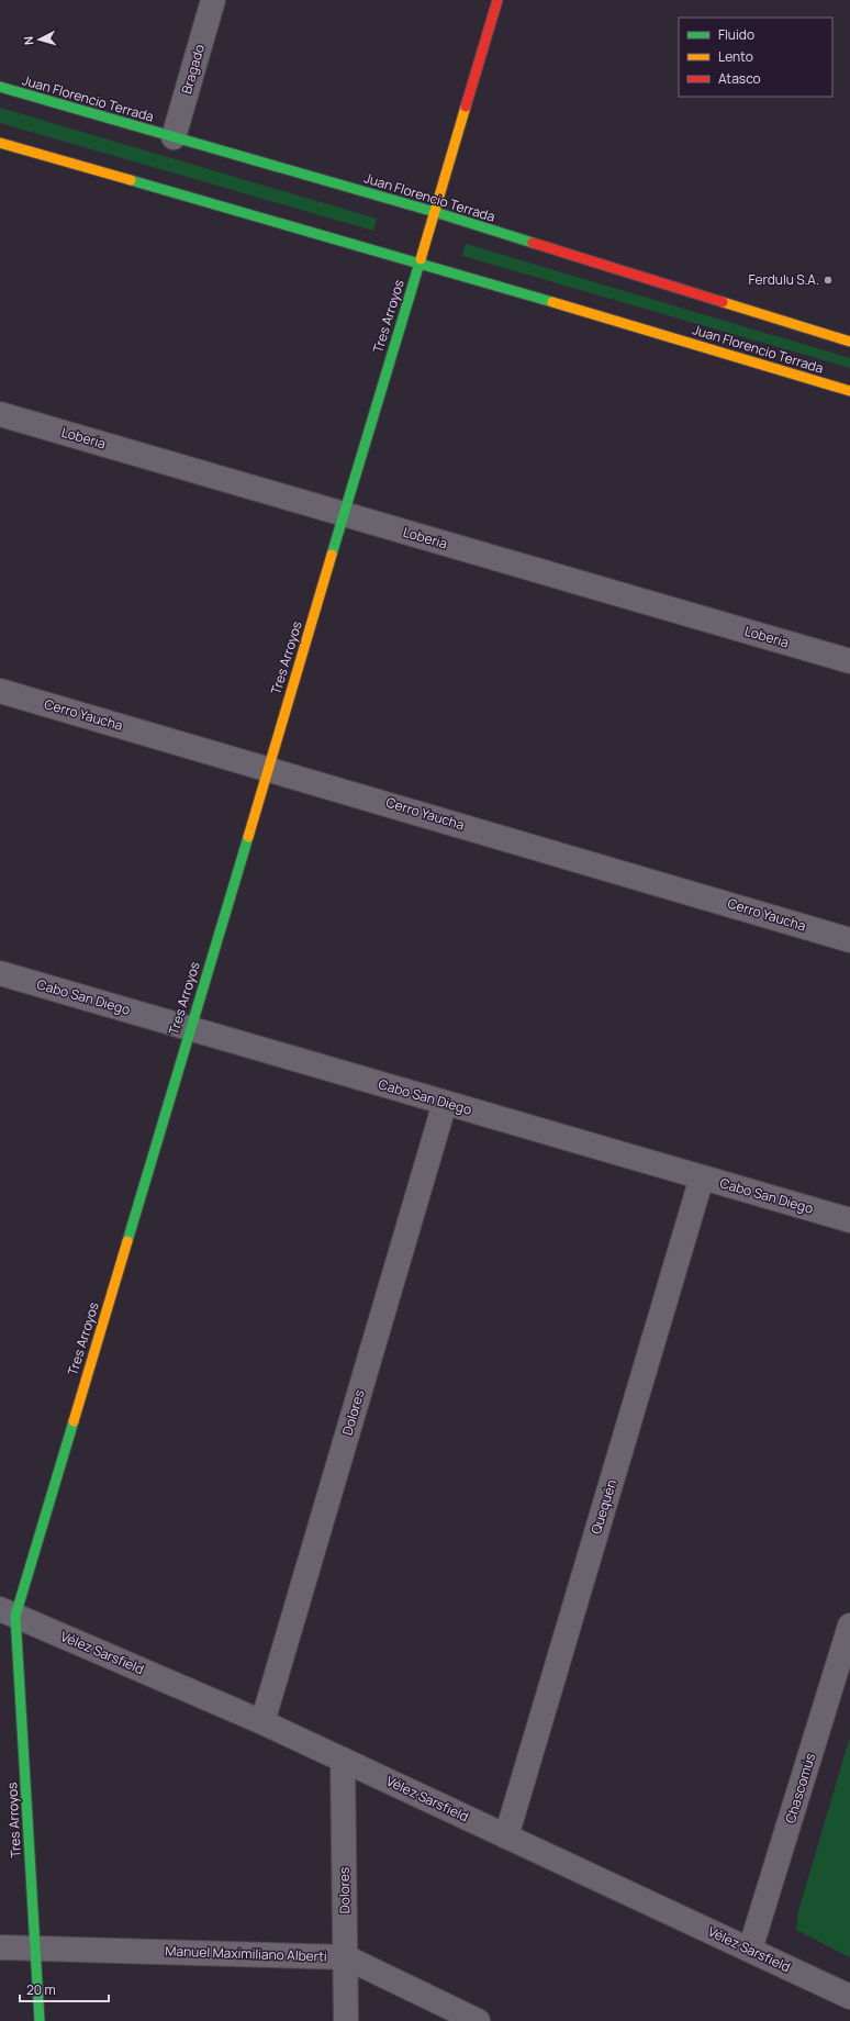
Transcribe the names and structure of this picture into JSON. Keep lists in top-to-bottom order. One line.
{"streets":{"street":["Bragado","Juan Florencio Terrada","Tres Arroyos","Loberia","Cerro Yaucha","Cabo San Diego","Dolores","Quequén","Vélez Sarsfield","Chascomús","Manuel Maximiliano Alberti"]},"crossings":[["Bragado","Juan Florencio Terrada"],["Juan Florencio Terrada","Tres Arroyos"],["Tres Arroyos","Loberia"],["Tres Arroyos","Cerro Yaucha"],["Tres Arroyos","Cabo San Diego"],["Tres Arroyos","Vélez Sarsfield"],["Tres Arroyos","Manuel Maximiliano Alberti"],["Cabo San Diego","Dolores"],["Cabo San Diego","Quequén"],["Dolores","Vélez Sarsfield"],["Dolores","Manuel Maximiliano Alberti"],["Quequén","Vélez Sarsfield"],["Vélez Sarsfield","Chascomús"]],"places":["Ferdulu S.A."],"legend":["Fluido","Lento","Atasco"],"scale_bar":"20 m","north":"left"}
